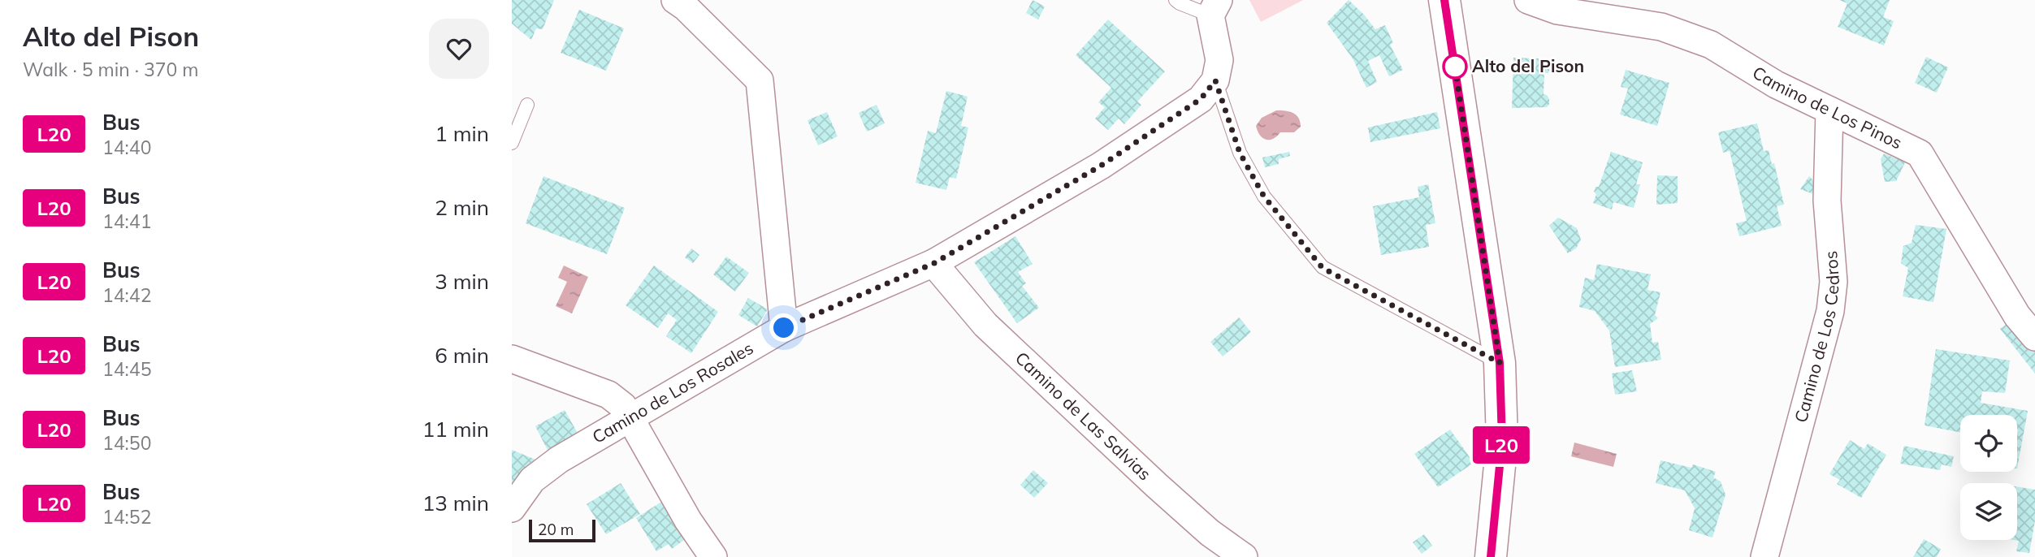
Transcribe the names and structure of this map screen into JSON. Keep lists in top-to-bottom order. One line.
{"streets":{"street":["Camino de Los Pinos","Camino de Los Cedros","Camino de Los Rosales","Camino de Las Salvias"]},"crossings":[["Camino de Los Pinos","Camino de Los Cedros"],["Camino de Los Rosales","Camino de Las Salvias"]],"places":["Alto del Pison"],"lines":["bus line L20"],"scale_bar":"20 m","page":{"heading":["Alto del Pison","Walk · 5 min · 370 m"],"on_map":"L20","list":[{"mark":"L20","name":"Bus","note":"14:40","value":"1 min"},{"mark":"L20","name":"Bus","note":"14:41","value":"2 min"},{"mark":"L20","name":"Bus","note":"14:42","value":"3 min"},{"mark":"L20","name":"Bus","note":"14:45","value":"6 min"},{"mark":"L20","name":"Bus","note":"14:50","value":"11 min"},{"mark":"L20","name":"Bus","note":"14:52","value":"13 min"}],"scale":"20 m"}}
